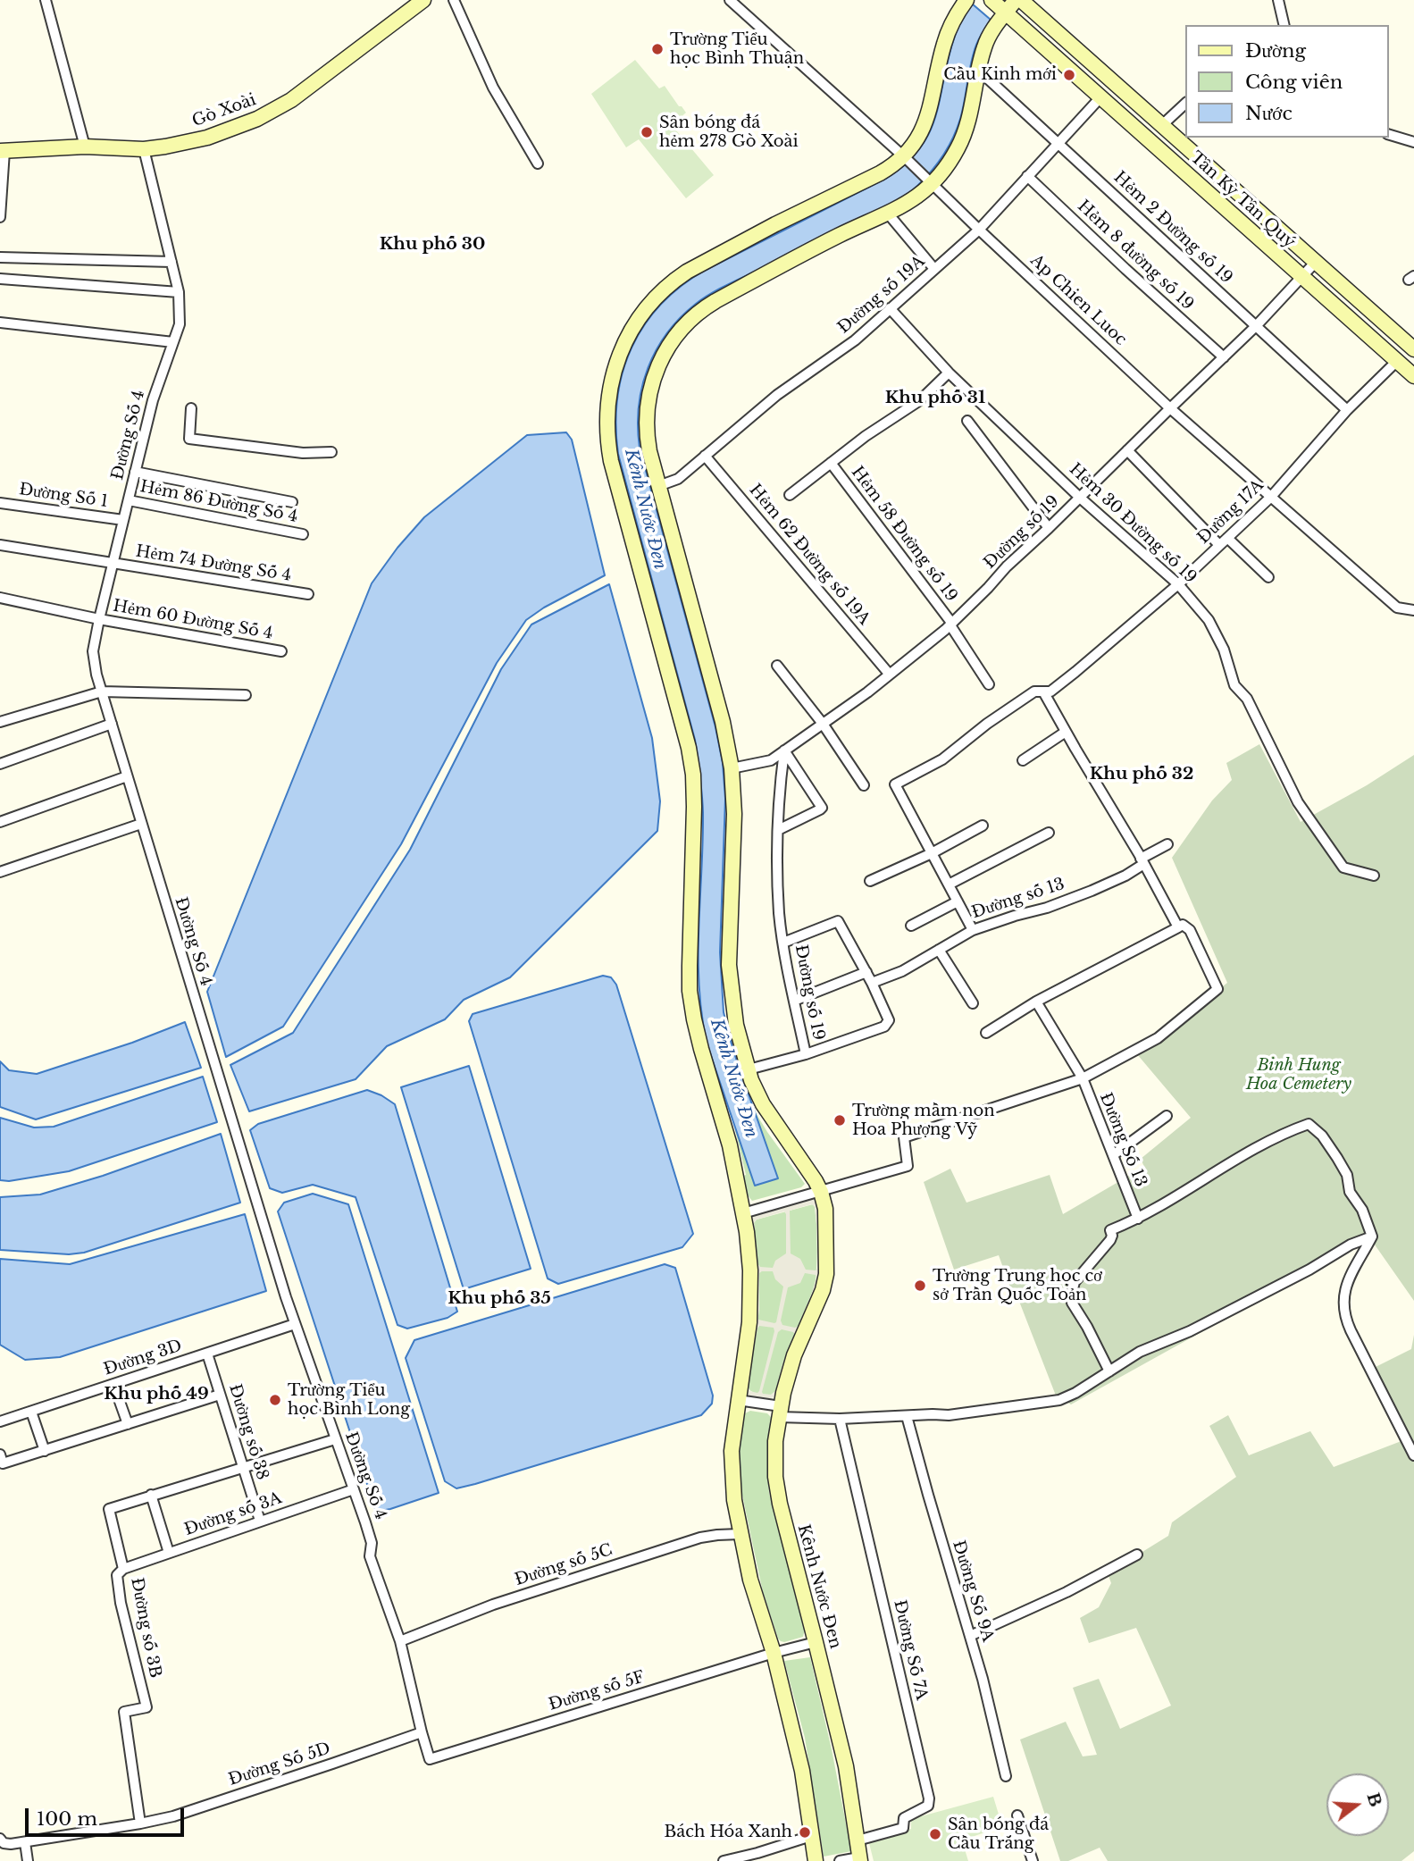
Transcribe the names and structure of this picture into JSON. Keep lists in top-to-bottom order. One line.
{"streets":{"street":["Gò Xoài","Tân Kỳ Tân Quý","Hẻm 2 Đường số 19","Hẻm 8 đường số 19","Đường số 19A","Ap Chien Luoc","Đường Số 4","Đường Số 1","Hẻm 86 Đường Số 4","Đường 17A","Hẻm 30 Đường số 19","Đường số 19","Hẻm 58 Đường số 19","Hẻm 62 Đường số 19A","Hẻm 74 Đường Số 4","Hẻm 60 Đường Số 4","Đường số 13","Đường Số 13","Đường 3D","Đường số 38","Đường số 3A","Đường số 5C","Kênh Nước Đen","Đường Số 9A","Đường số 3B","Đường Số 7A","Đường số 5F","Đường Số 5D"]},"crossings":[["Gò Xoài","Đường Số 4"],["Tân Kỳ Tân Quý","Đường số 19A"],["Tân Kỳ Tân Quý","Đường 17A"],["Tân Kỳ Tân Quý","Đường số 19"],["Tân Kỳ Tân Quý","Kênh Nước Đen"],["Hẻm 2 Đường số 19","Đường số 19A"],["Hẻm 2 Đường số 19","Đường 17A"],["Hẻm 2 Đường số 19","Đường số 19"],["Hẻm 2 Đường số 19","Kênh Nước Đen"],["Hẻm 8 đường số 19","Đường số 19A"],["Hẻm 8 đường số 19","Đường số 19"],["Đường số 19A","Ap Chien Luoc"],["Đường số 19A","Hẻm 30 Đường số 19"],["Đường số 19A","Hẻm 62 Đường số 19A"],["Đường số 19A","Kênh Nước Đen"],["Ap Chien Luoc","Đường 17A"],["Ap Chien Luoc","Đường số 19"],["Ap Chien Luoc","Kênh Nước Đen"],["Đường Số 4","Đường Số 1"],["Đường Số 4","Hẻm 86 Đường Số 4"],["Đường Số 4","Hẻm 74 Đường Số 4"],["Đường Số 4","Hẻm 60 Đường Số 4"],["Đường Số 4","Đường 3D"],["Đường Số 4","Đường số 3A"],["Đường Số 4","Đường số 5C"],["Đường Số 4","Đường số 3B"],["Đường Số 4","Đường số 5F"],["Đường Số 4","Đường Số 5D"],["Đường 17A","Hẻm 30 Đường số 19"],["Hẻm 30 Đường số 19","Đường số 19"],["Đường số 19","Hẻm 58 Đường số 19"],["Đường số 19","Hẻm 62 Đường số 19A"],["Đường số 19","Kênh Nước Đen"],["Đường Số 13","Kênh Nước Đen"],["Đường 3D","Đường số 38"],["Đường số 38","Đường số 3A"],["Đường số 38","Đường số 3B"],["Đường số 3A","Đường số 3B"],["Kênh Nước Đen","Đường Số 7A"],["Kênh Nước Đen","Đường số 5F"],["Đường số 3B","Đường Số 5D"],["Đường số 5F","Đường Số 5D"]],"districts":["Khu phố 30","Khu phố 31","Khu phố 32","Khu phố 35","Khu phố 49"],"water":["Kênh Nước Đen"],"parks":["Binh Hung Hoa Cemetery"],"places":["Trường Tiểu học Bình Thuận","Cầu Kinh mới","Sân bóng đá hẻm 278 Gò Xoài","Trường mầm non Hoa Phượng Vỹ","Trường Trung học cơ sở Trần Quốc Toản","Trường Tiểu học Bình Long","Bách Hóa Xanh","Sân bóng đá Cầu Trắng"],"legend":["Đường","Công viên","Nước"],"scale_bar":"100 m","north":"right"}
